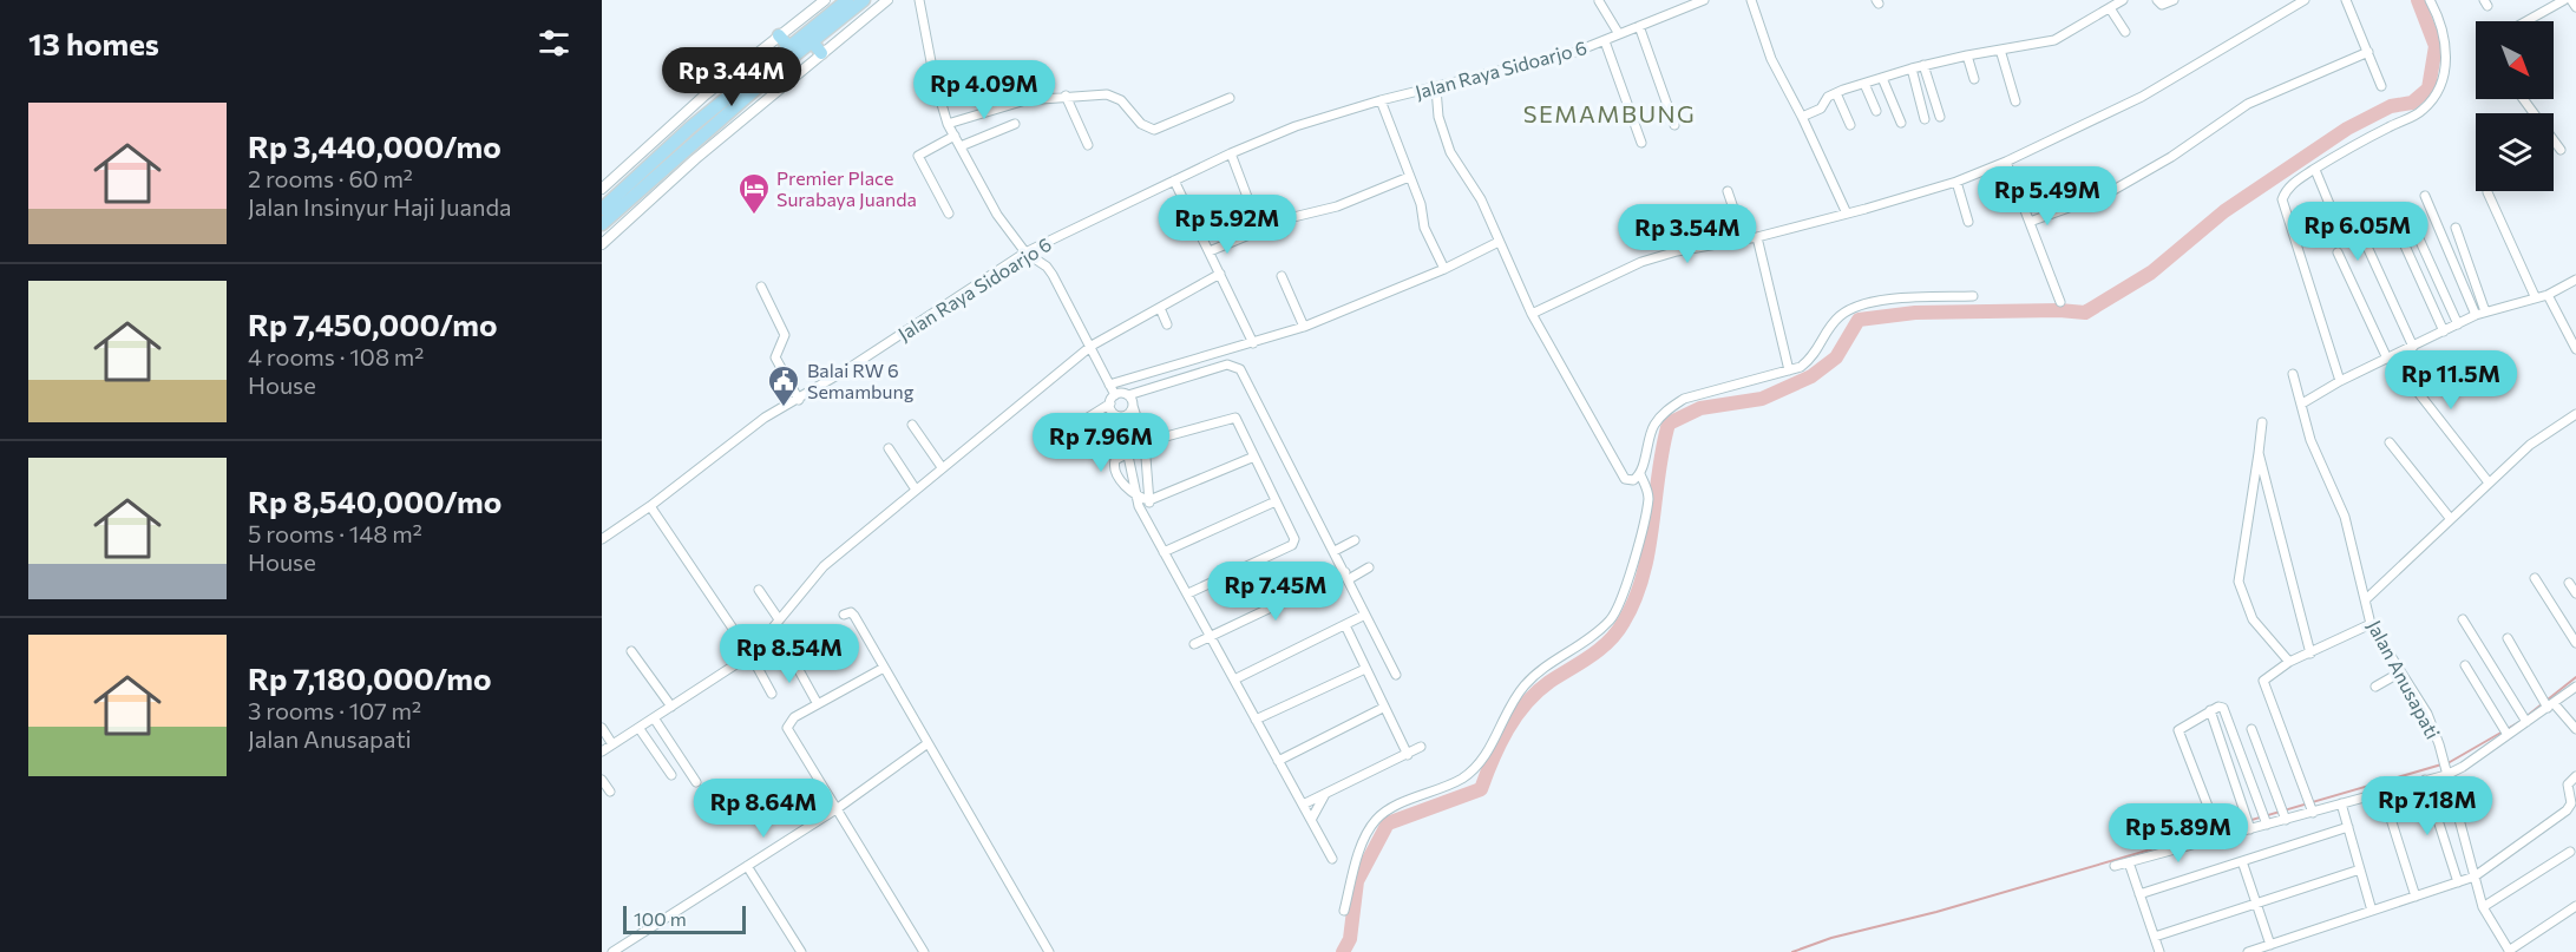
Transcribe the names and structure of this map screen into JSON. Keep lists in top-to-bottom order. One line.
{"streets":{"street":["Jalan Raya Sidoarjo 6","Jalan Anusapati"]},"districts":["SEMAMBUNG"],"places":{"hotel":["Premier Place Surabaya Juanda"],"public building":["Balai RW 6 Semambung"]},"scale_bar":"100 m","north":"bottom right","page":{"heading":"13 homes","price":["Rp 3.44M","Rp 4.09M","Rp 5.49M","Rp 5.92M","Rp 6.05M","Rp 3.54M","Rp 11.5M","Rp 7.96M","Rp 7.45M","Rp 8.54M","Rp 7.18M","Rp 8.64M","Rp 5.89M"],"list":[{"name":"Rp 3,440,000/mo","note":"2 rooms · 60 m² · Jalan Insinyur Haji Juanda"},{"name":"Rp 7,450,000/mo","note":"4 rooms · 108 m² · House"},{"name":"Rp 8,540,000/mo","note":"5 rooms · 148 m² · House"},{"name":"Rp 7,180,000/mo","note":"3 rooms · 107 m² · Jalan Anusapati"}],"scale":"100 m"}}
